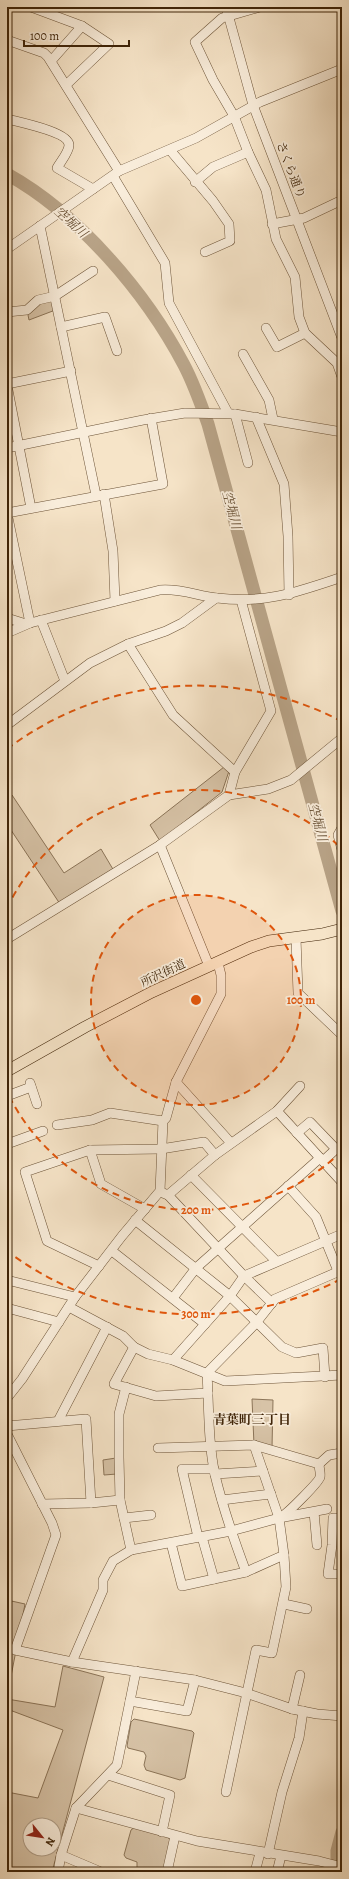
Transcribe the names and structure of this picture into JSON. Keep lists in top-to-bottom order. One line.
{"streets":{"main road":["所沢街道"],"street":["さくら通り"]},"districts":["青葉町三丁目"],"water":["空堀川"],"scale_bar":"100 m","north":"bottom right","rings":["100 m","200 m","300 m"]}
